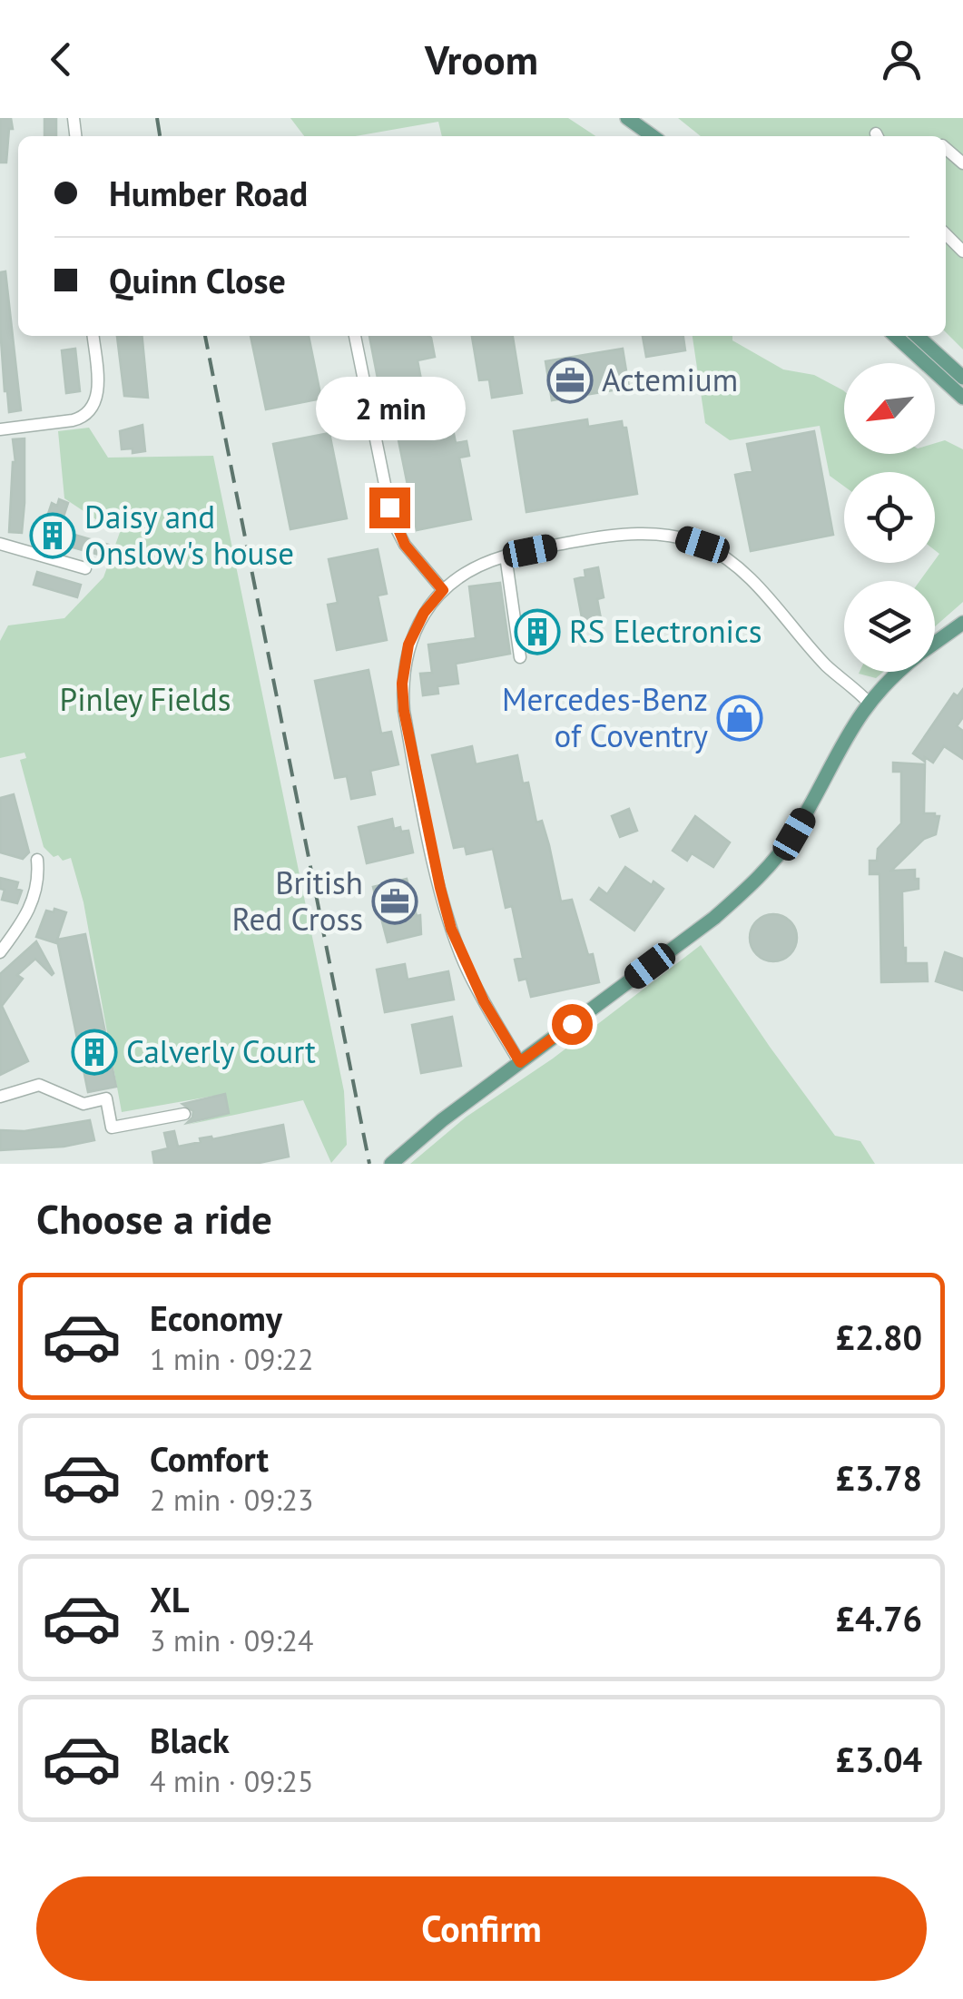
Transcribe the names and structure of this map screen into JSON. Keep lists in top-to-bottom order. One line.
{"parks":["Pinley Fields"],"places":{"office":["Actemium","British Red Cross"],"building":["Daisy and Onslow's house","RS Electronics","Calverly Court"],"shop":["Mercedes-Benz of Coventry"]},"north":"bottom left","page":{"header":"Vroom","banner":["Humber Road","Quinn Close"],"bubble":"2 min","heading":"Choose a ride","list":[{"name":"Economy","note":"1 min · 09:22","value":"£2.80"},{"name":"Comfort","note":"2 min · 09:23","value":"£3.78"},{"name":"XL","note":"3 min · 09:24","value":"£4.76"},{"name":"Black","note":"4 min · 09:25","value":"£3.04"}],"buttons":"Confirm"}}
